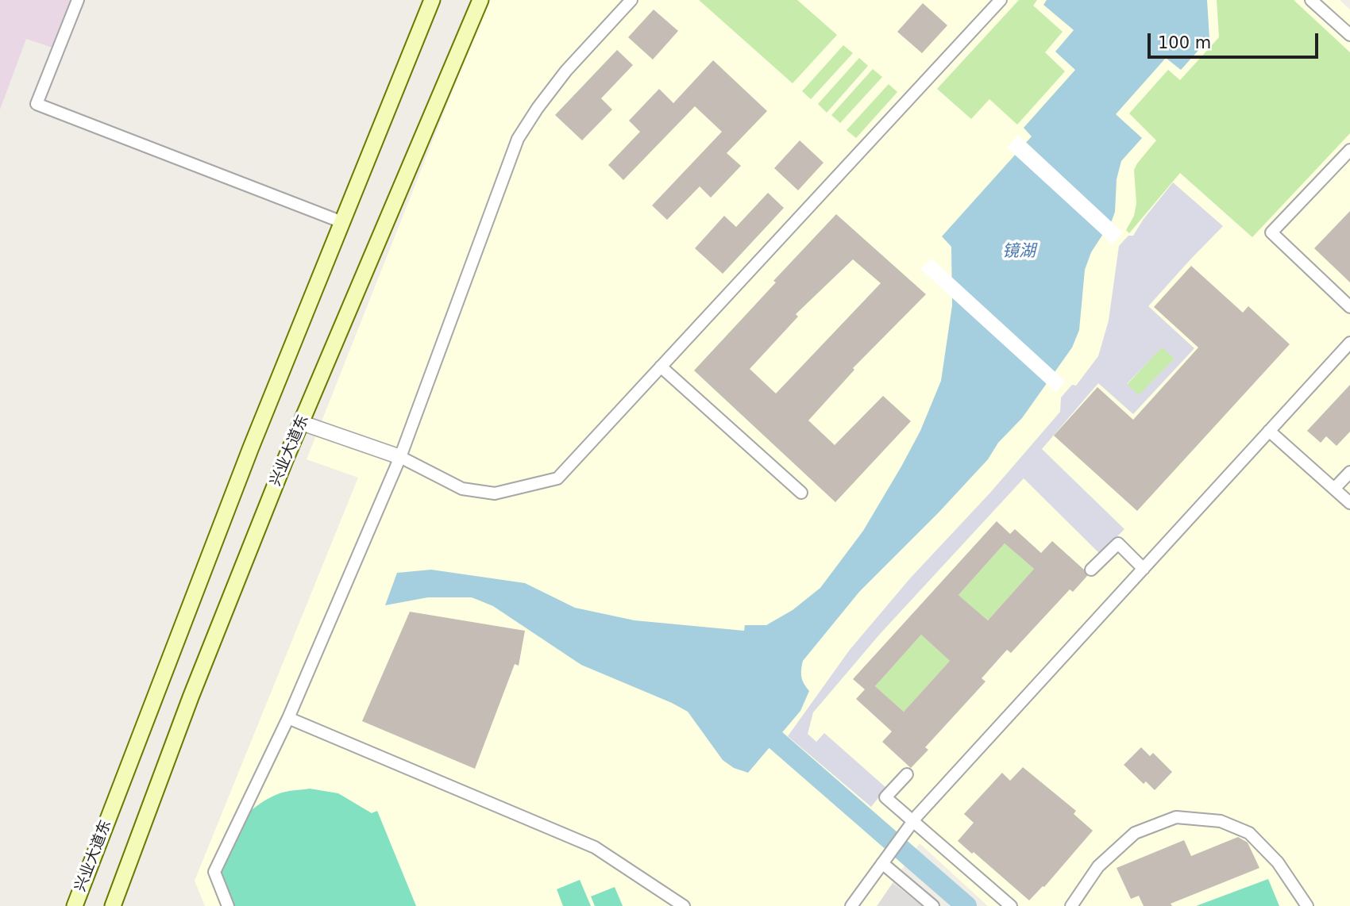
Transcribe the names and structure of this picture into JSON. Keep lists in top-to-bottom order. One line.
{"streets":{"main road":["兴业大道东"]},"water":["镜湖"],"scale_bar":"100 m"}
